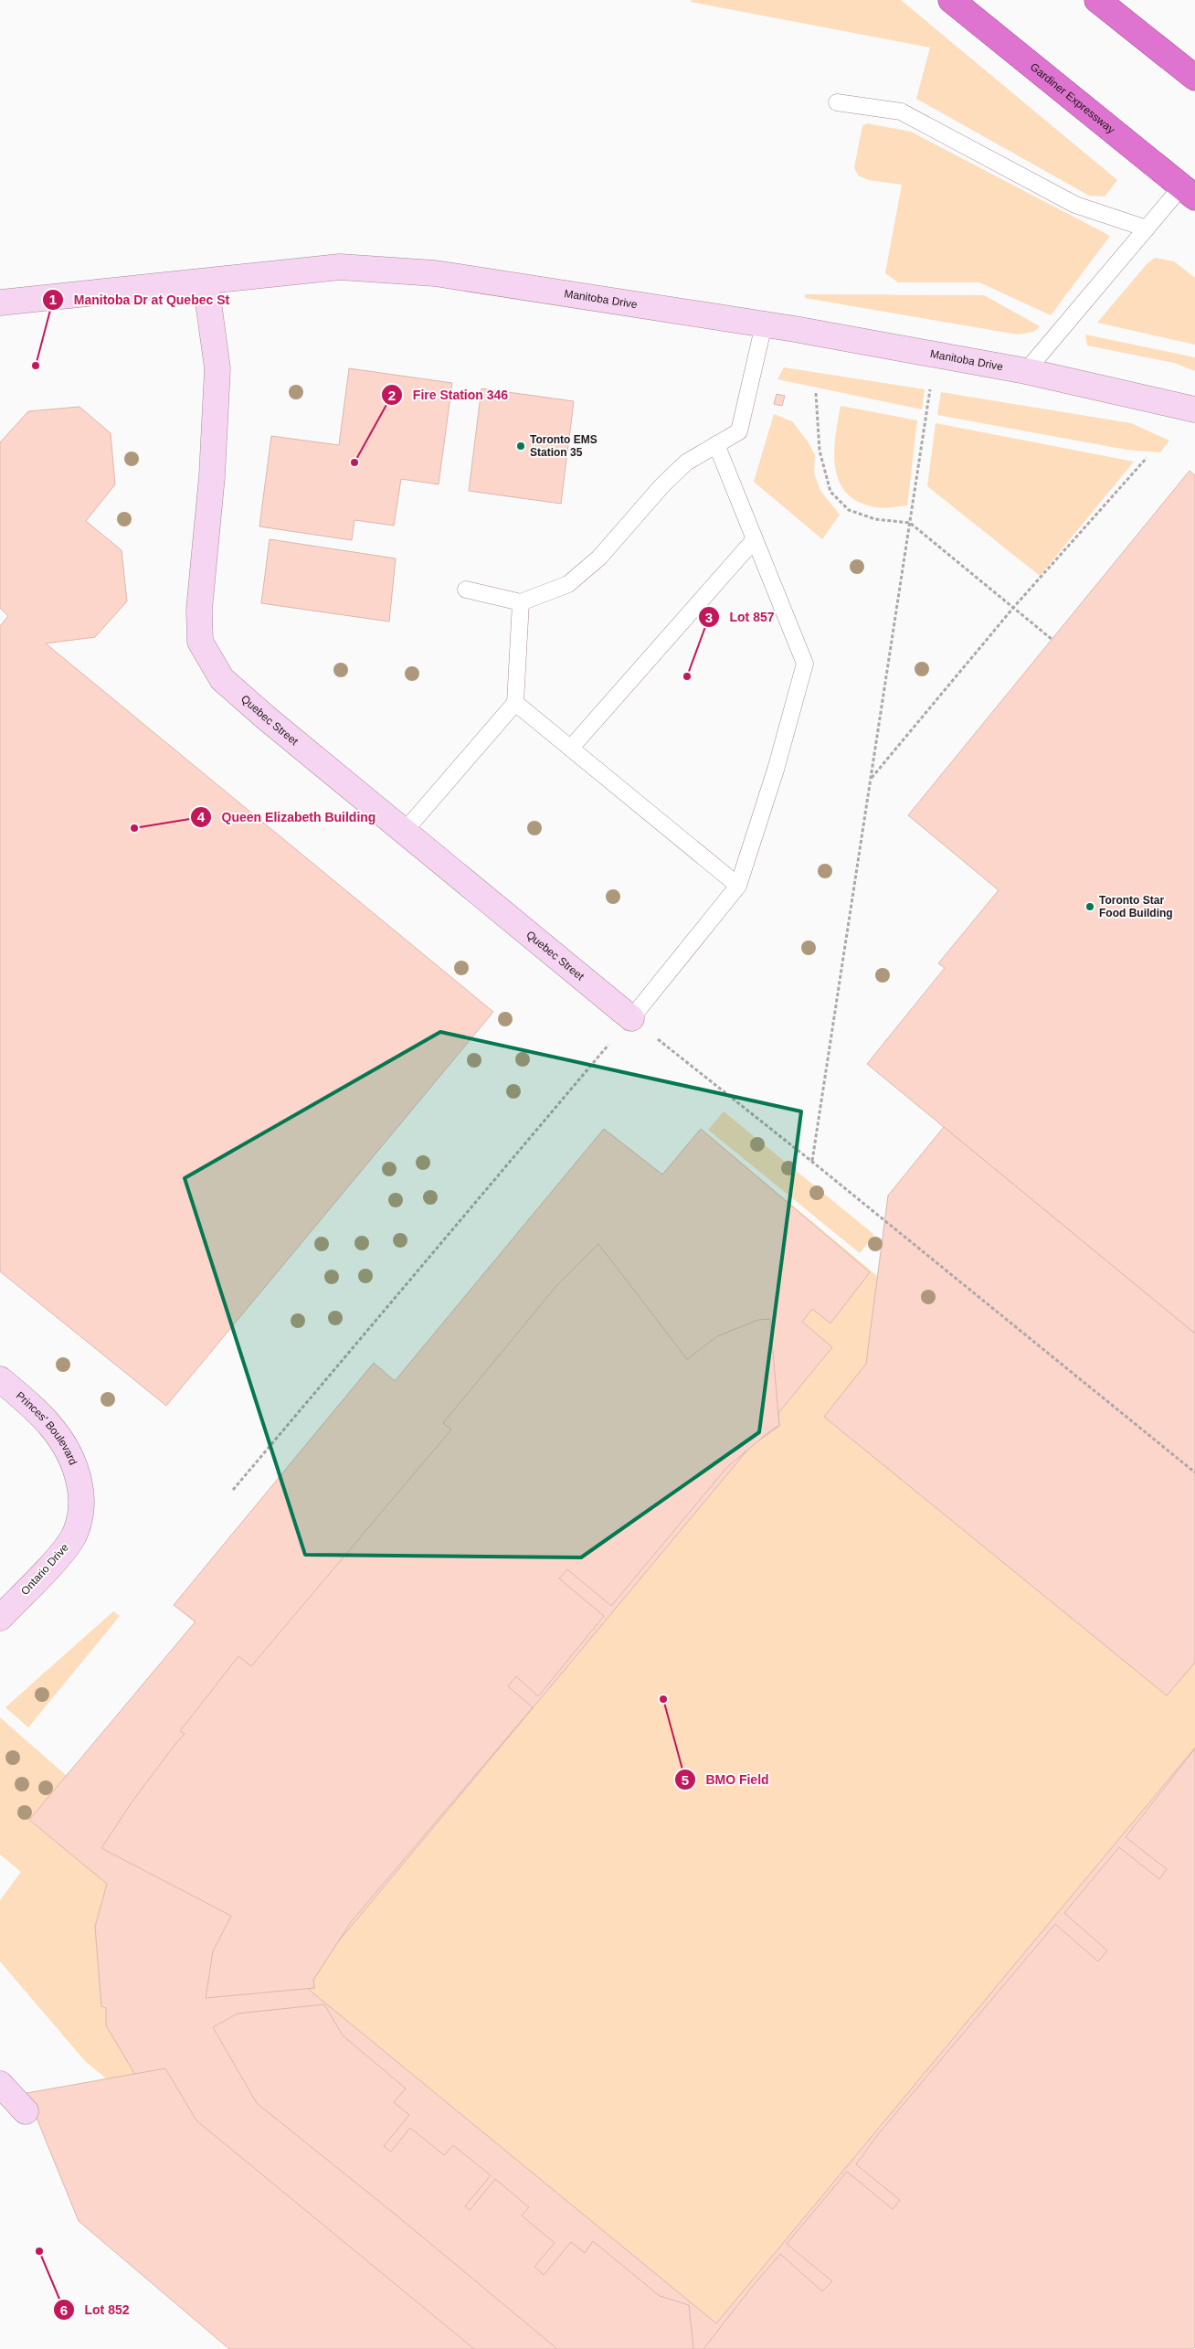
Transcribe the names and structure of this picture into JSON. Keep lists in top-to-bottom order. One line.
{"streets":{"highway":["Gardiner Expressway"],"street":["Manitoba Drive","Quebec Street","Princes' Boulevard","Ontario Drive"]},"crossings":[["Manitoba Drive","Quebec Street"],["Princes' Boulevard","Ontario Drive"]],"places":["Manitoba Dr at Quebec St","Toronto EMS Station 35","Fire Station 346","Lot 857","Queen Elizabeth Building","Toronto Star Food Building","BMO Field","Lot 852"]}
